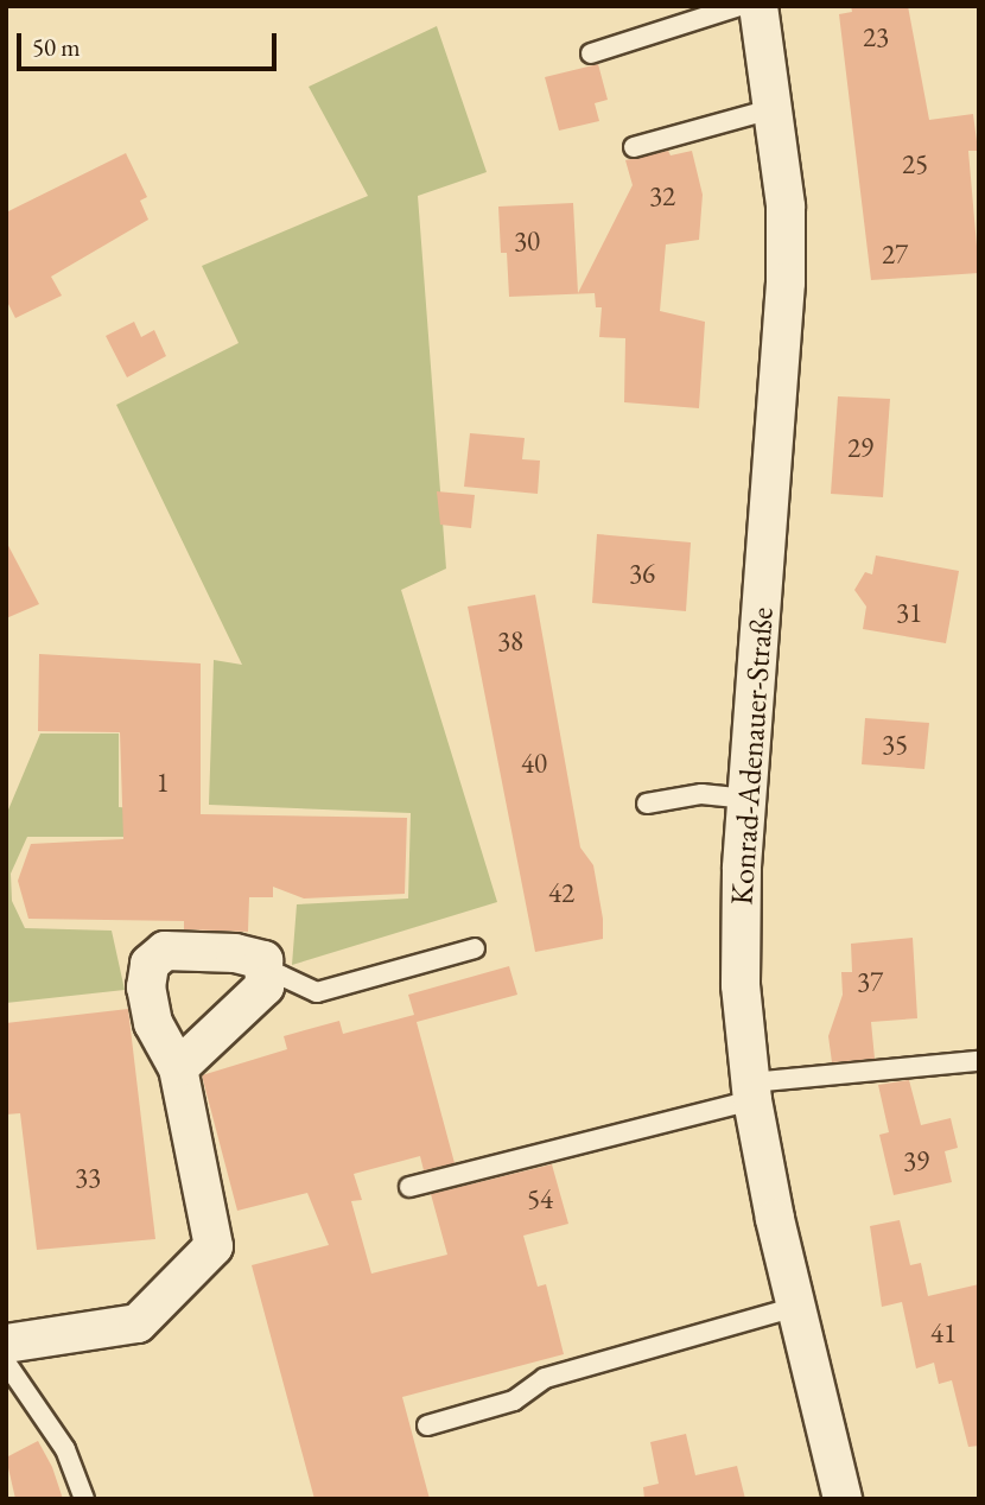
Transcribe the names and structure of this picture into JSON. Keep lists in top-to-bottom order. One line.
{"streets":{"street":["Konrad-Adenauer-Straße"]},"house_numbers":["23","25","32","30","27","29","36","31","38","35","40","1","42","37","39","33","54","41"],"scale_bar":"50 m"}
